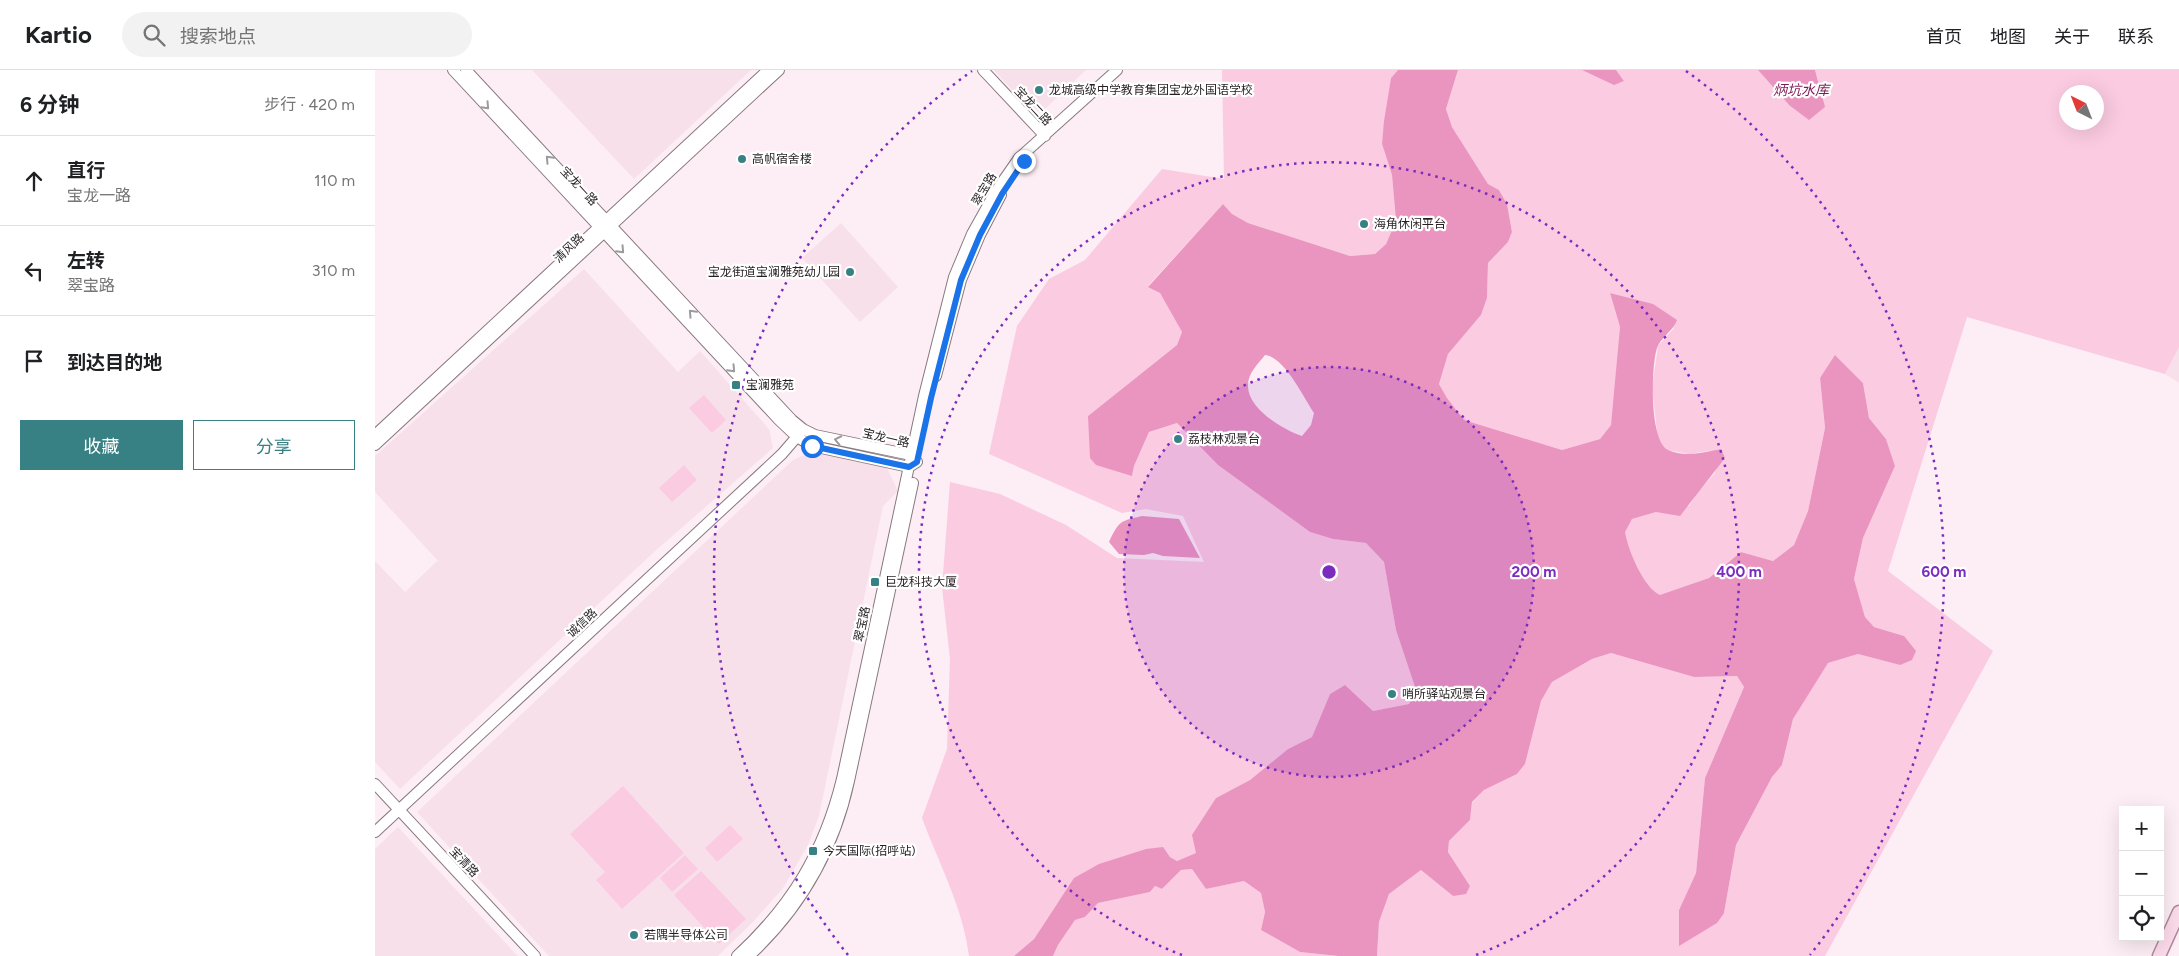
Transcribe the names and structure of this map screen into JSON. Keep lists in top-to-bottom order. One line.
{"streets":{"street":["宝龙二路","宝龙一路","翠宝路","清风路","诚信路","宝清路"]},"crossings":[["宝龙二路","翠宝路"],["宝龙一路","翠宝路"],["宝龙一路","清风路"],["宝龙一路","诚信路"],["诚信路","宝清路"]],"water":["炳坑水库"],"places":{"other":["龙城高级中学教育集团宝龙外国语学校","高帆宿舍楼","海角休闲平台","宝龙街道宝澜雅苑幼儿园","荔枝林观景台","哨所驿站观景台","若隅半导体公司"],"transit":["宝澜雅苑","巨龙科技大厦","今天国际(招呼站)"]},"north":"top left","page":{"header":"Kartio","search":"搜索地点","nav":["首页","地图","关于","联系"],"heading":["6 分钟","步行 · 420 m"],"list":[["直行","宝龙一路","110 m"],["左转","翠宝路","310 m"],"到达目的地"],"buttons":["收藏","分享"],"map_buttons":["+","−"]},"rings":["200 m","400 m","600 m"]}
